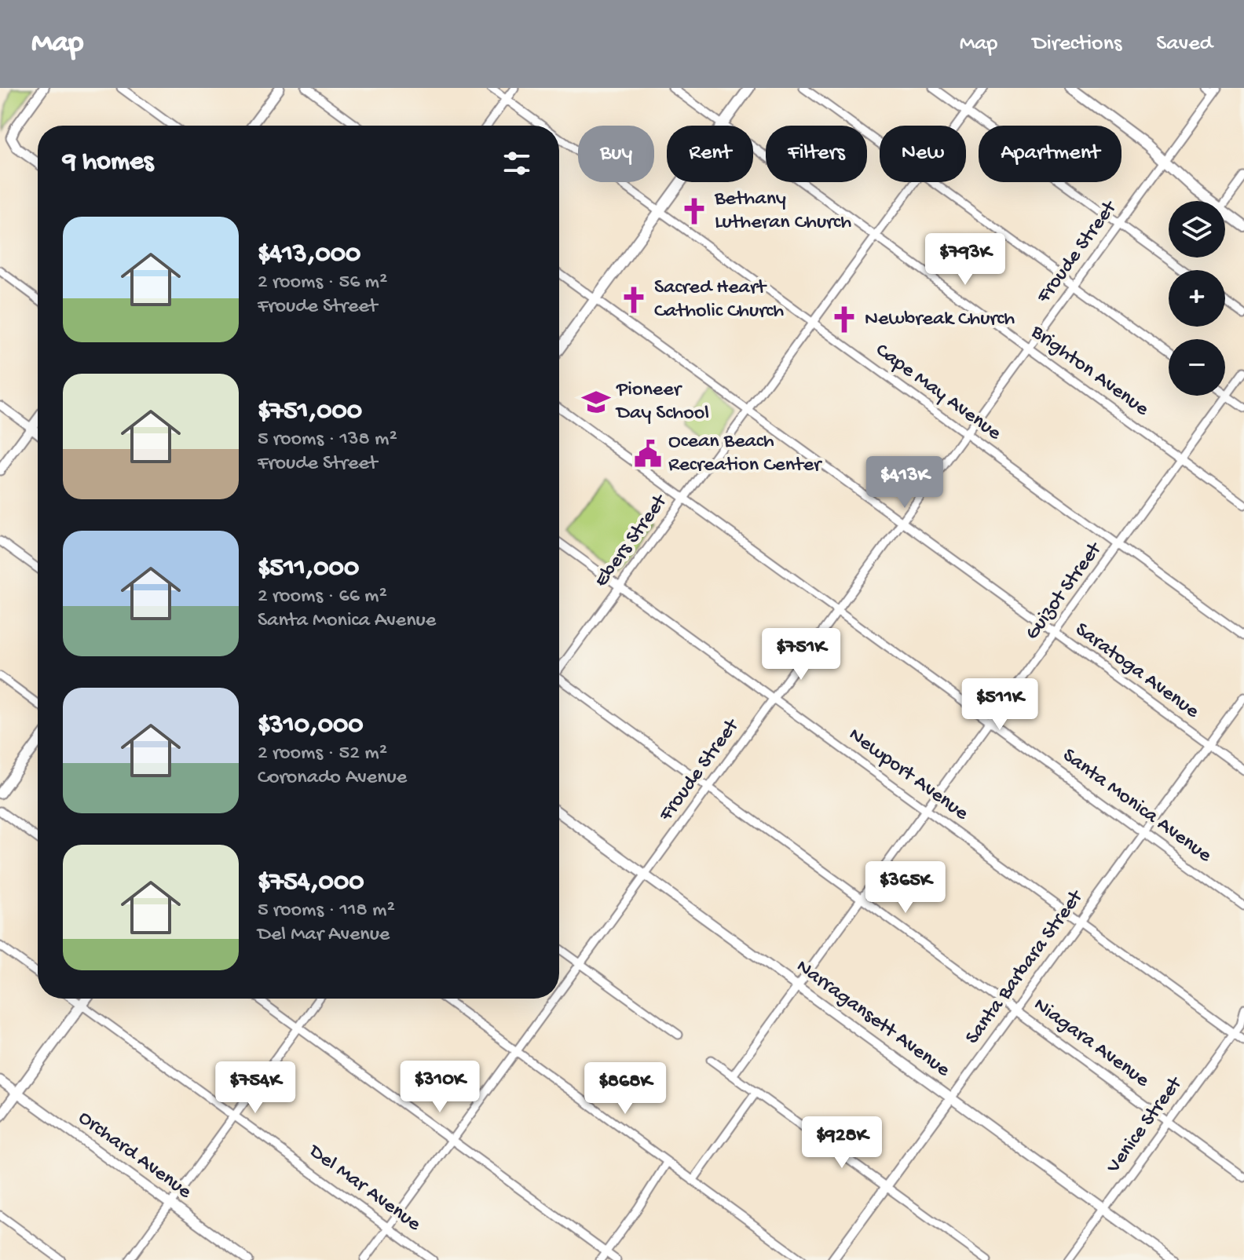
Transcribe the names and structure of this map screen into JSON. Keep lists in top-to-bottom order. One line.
{"streets":{"street":["Froude Street","Brighton Avenue","Cape May Avenue","Ebers Street","Guizot Street","Saratoga Avenue","Newport Avenue","Santa Monica Avenue","Santa Barbara Street","Narragansett Avenue","Niagara Avenue","Venice Street","Orchard Avenue","Del Mar Avenue"]},"crossings":[["Froude Street","Brighton Avenue"],["Froude Street","Cape May Avenue"],["Froude Street","Saratoga Avenue"],["Froude Street","Newport Avenue"],["Froude Street","Santa Monica Avenue"],["Froude Street","Narragansett Avenue"],["Froude Street","Niagara Avenue"],["Froude Street","Del Mar Avenue"],["Brighton Avenue","Ebers Street"],["Brighton Avenue","Guizot Street"],["Cape May Avenue","Ebers Street"],["Cape May Avenue","Guizot Street"],["Ebers Street","Saratoga Avenue"],["Ebers Street","Newport Avenue"],["Ebers Street","Santa Monica Avenue"],["Guizot Street","Saratoga Avenue"],["Guizot Street","Newport Avenue"],["Guizot Street","Santa Monica Avenue"],["Guizot Street","Narragansett Avenue"],["Guizot Street","Niagara Avenue"],["Saratoga Avenue","Santa Barbara Street"],["Newport Avenue","Santa Barbara Street"],["Newport Avenue","Venice Street"],["Santa Monica Avenue","Santa Barbara Street"],["Santa Barbara Street","Narragansett Avenue"],["Santa Barbara Street","Niagara Avenue"],["Narragansett Avenue","Venice Street"],["Niagara Avenue","Venice Street"]],"places":{"church":["Bethany Lutheran Church","Sacred Heart Catholic Church","Newbreak Church"],"school or university":["Pioneer Day School"],"public building":["Ocean Beach Recreation Center"]},"page":{"header":"Map","nav":["Map","Directions","Saved"],"chip":["Buy","Rent","Filters","New","Apartment"],"heading":"9 homes","map_buttons":["+","−"],"list":[{"name":"$413,000","note":"2 rooms · 56 m² · Froude Street"},{"name":"$751,000","note":"5 rooms · 138 m² · Froude Street"},{"name":"$511,000","note":"2 rooms · 66 m² · Santa Monica Avenue"},{"name":"$310,000","note":"2 rooms · 52 m² · Coronado Avenue"},{"name":"$754,000","note":"5 rooms · 118 m² · Del Mar Avenue"}],"price":["$793K","$413K","$751K","$511K","$365K","$310K","$754K","$868K","$928K"]}}
